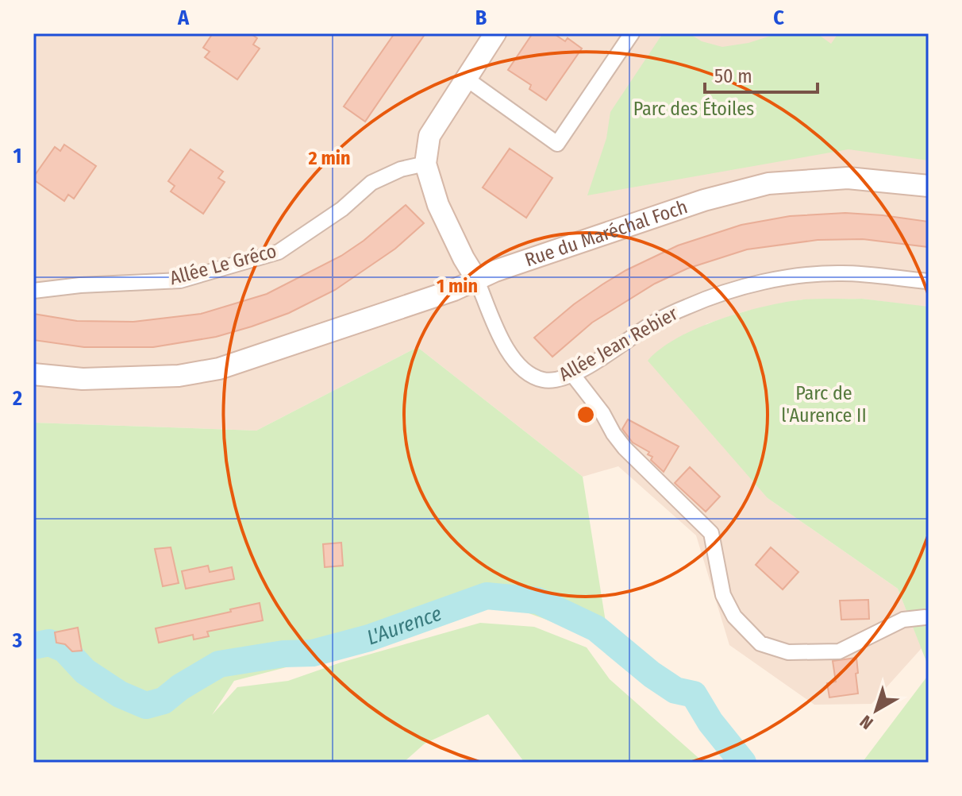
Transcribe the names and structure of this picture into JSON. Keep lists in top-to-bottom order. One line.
{"streets":{"street":["Rue du Maréchal Foch","Allée Le Gréco","Allée Jean Rebier"]},"crossings":[["Rue du Maréchal Foch","Allée Jean Rebier"]],"water":["L'Aurence"],"parks":["Parc des Étoiles","Parc de l'Aurence II"],"scale_bar":"50 m","north":"bottom left","grid":{"columns":["A","B","C"],"rows":["1","2","3"]},"rings":["2 min","1 min"]}
